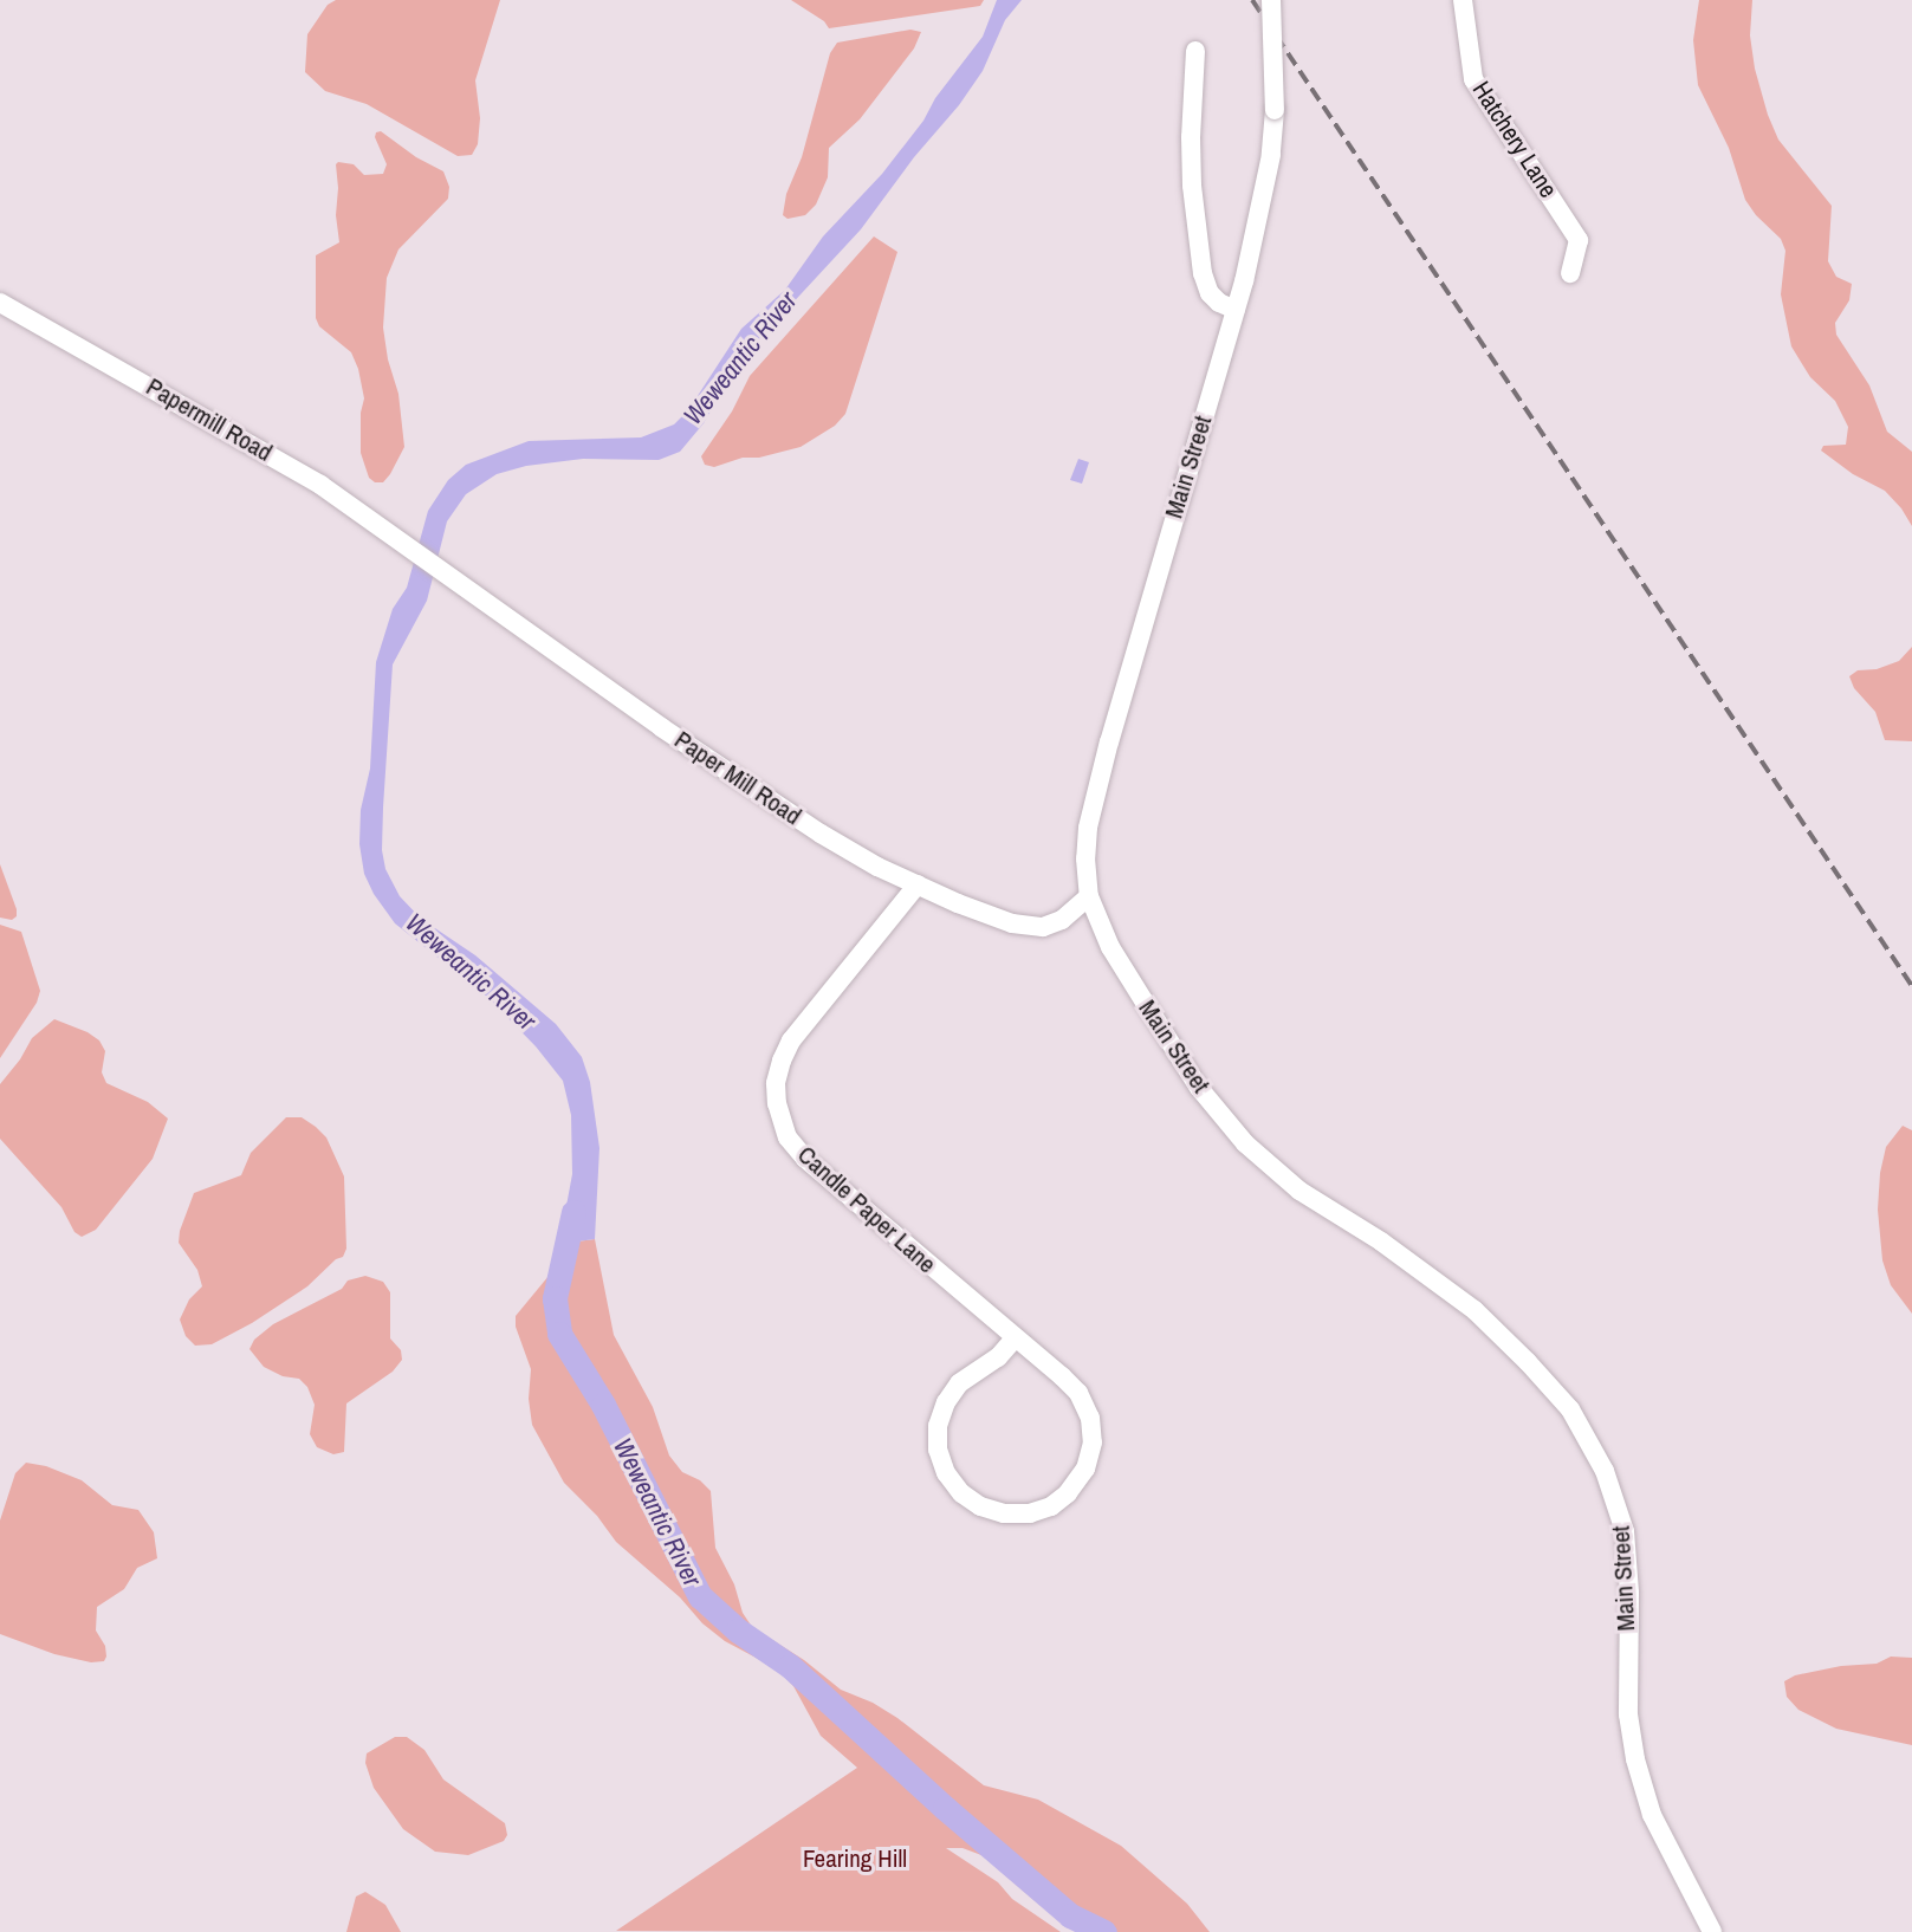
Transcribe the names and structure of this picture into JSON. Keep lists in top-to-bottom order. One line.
{"streets":{"street":["Hatchery Lane","Papermill Road","Main Street","Paper Mill Road","Candle Paper Lane"]},"crossings":[["Papermill Road","Paper Mill Road"],["Main Street","Paper Mill Road"],["Paper Mill Road","Candle Paper Lane"]],"water":["Weweantic River"],"parks":["Fearing Hill"]}
